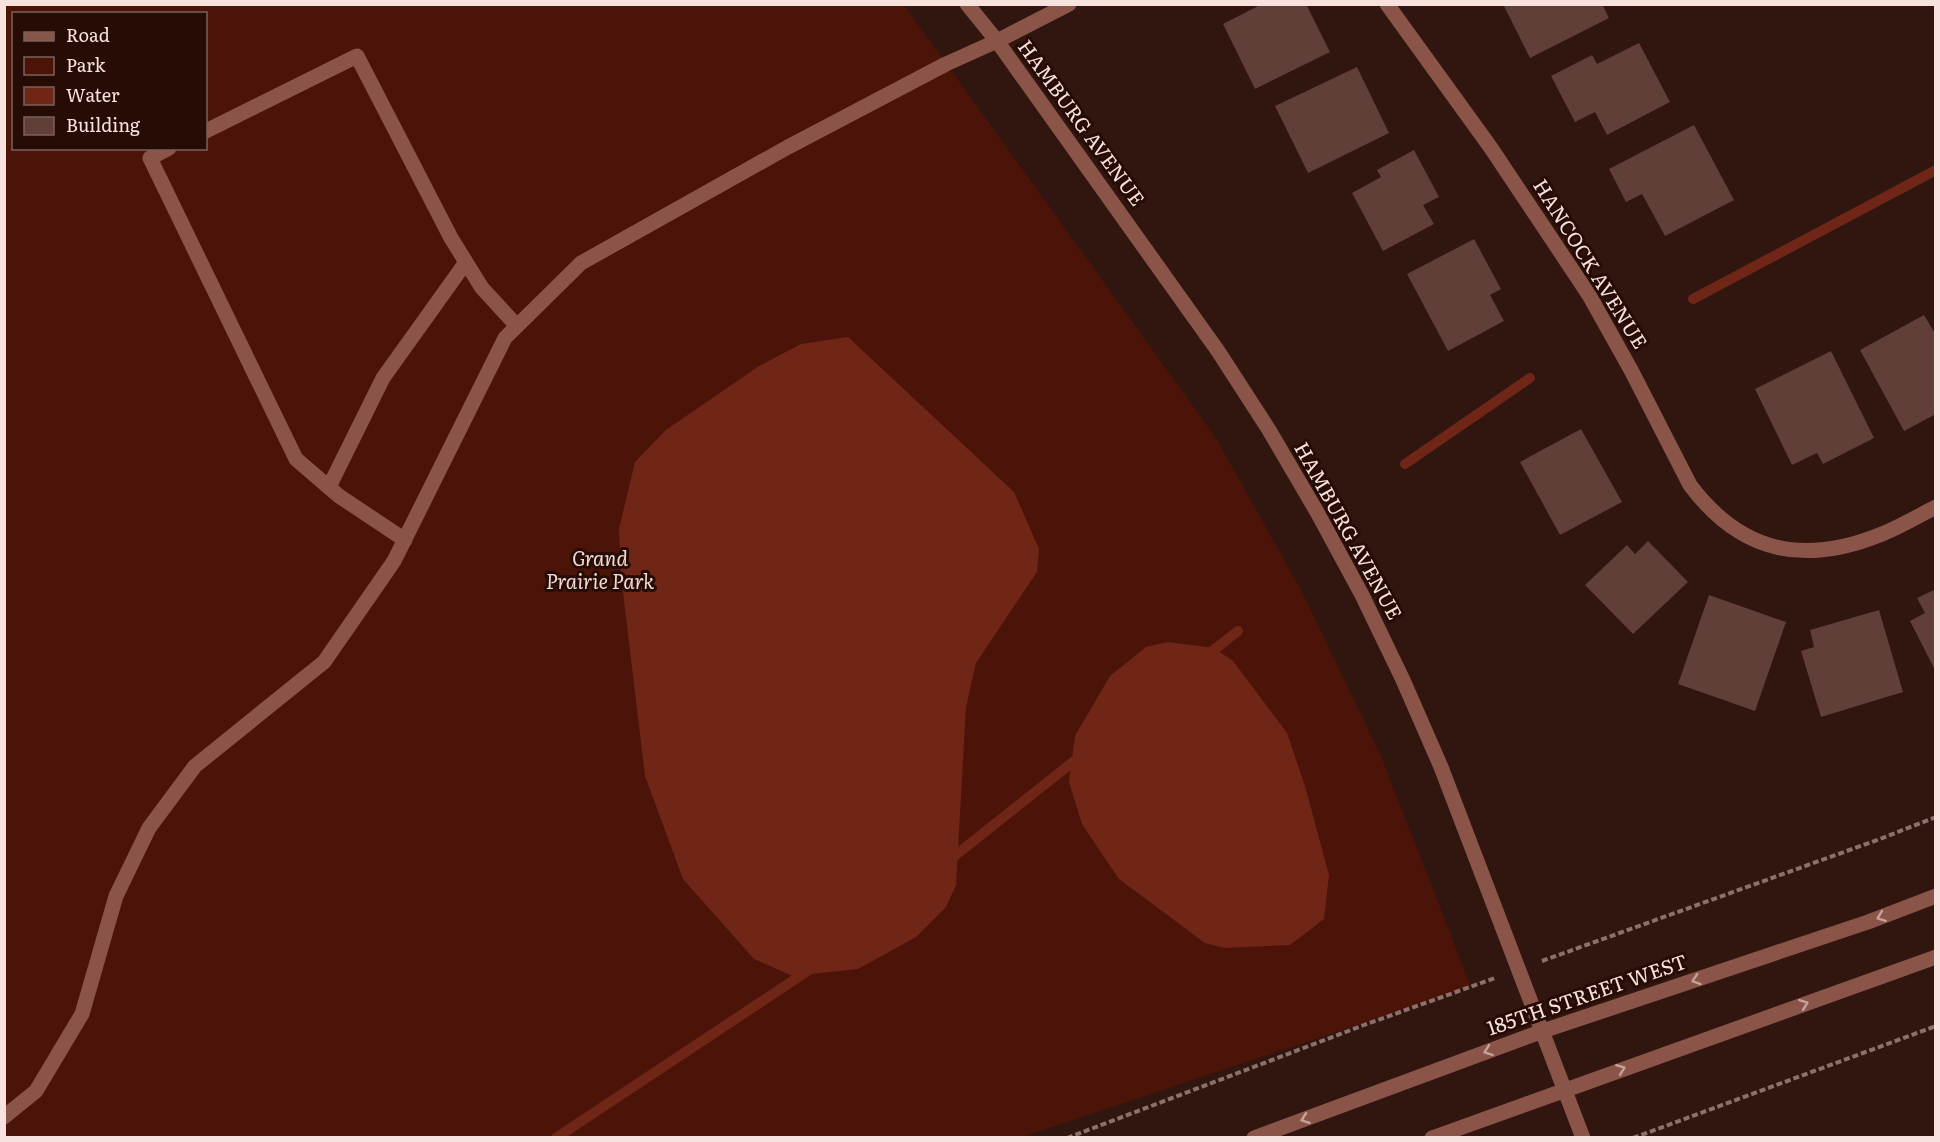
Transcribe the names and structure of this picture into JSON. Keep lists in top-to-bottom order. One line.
{"streets":{"street":["HAMBURG AVENUE","HANCOCK AVENUE","185TH STREET WEST"]},"crossings":[["HAMBURG AVENUE","185TH STREET WEST"]],"parks":["Grand Prairie Park"],"legend":["Road","Park","Water","Building"]}
